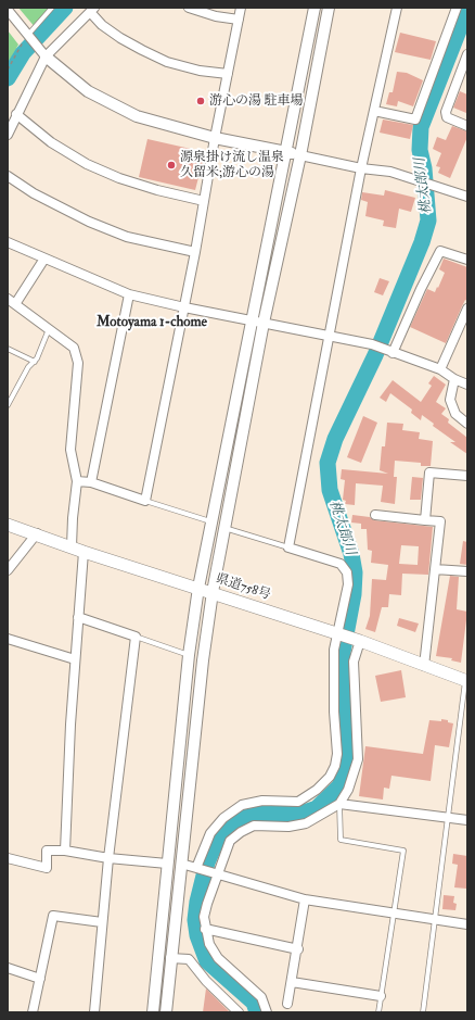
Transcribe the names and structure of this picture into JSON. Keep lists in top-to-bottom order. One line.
{"streets":{"main road":["県道758号"]},"districts":["Motoyama 1-chome"],"water":["桃太郎川"],"places":["游心の湯 駐車場","源泉掛け流し温泉 久留米;游心の湯"]}
